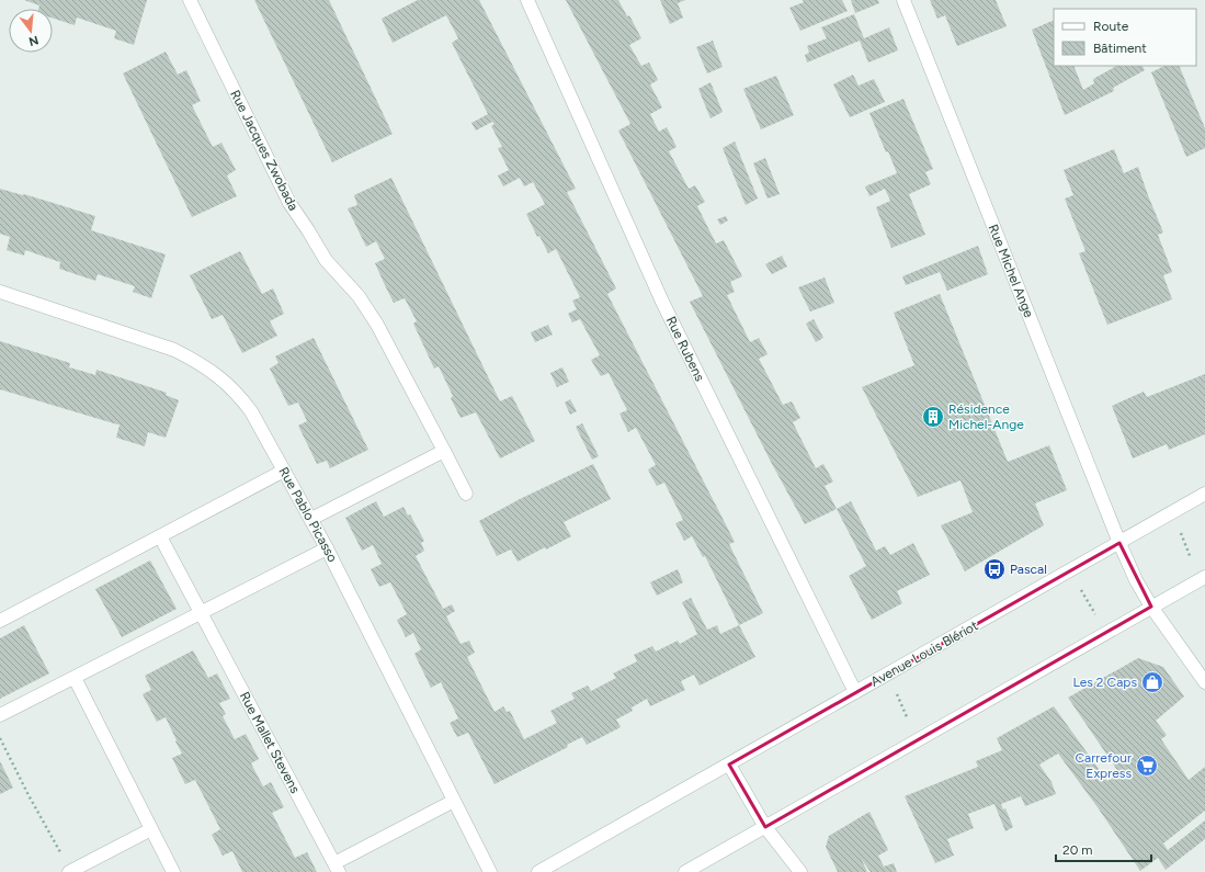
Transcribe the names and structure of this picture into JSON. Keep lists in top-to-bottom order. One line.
{"streets":{"street":["Rue Jacques Zwobada","Rue Michel Ange","Rue Rubens","Rue Pablo Picasso","Avenue Louis Blériot","Rue Mallet Stevens"]},"crossings":[["Rue Michel Ange","Avenue Louis Blériot"],["Rue Rubens","Avenue Louis Blériot"]],"places":{"building":["Résidence Michel-Ange"],"bus stop":["Pascal"],"shop":["Les 2 Caps"],"supermarket":["Carrefour Express"]},"legend":["Route","Bâtiment"],"scale_bar":"20 m","north":"bottom"}
